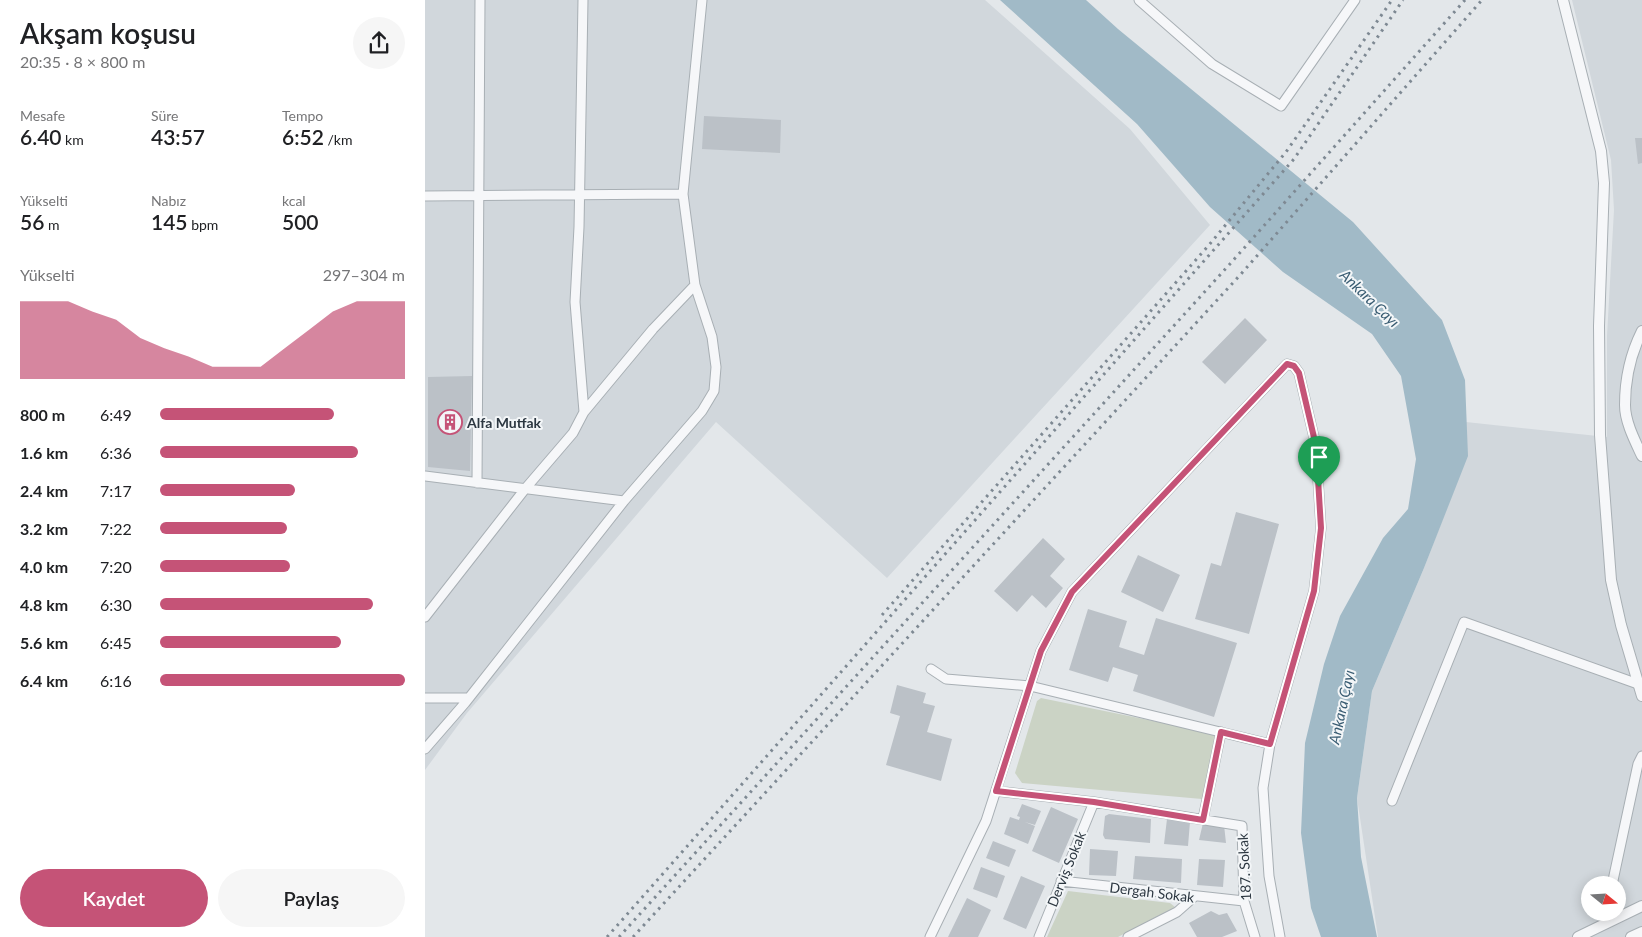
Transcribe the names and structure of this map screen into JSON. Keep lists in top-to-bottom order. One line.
{"streets":{"street":["187. Sokak","Derviş Sokak","Dergah Sokak"]},"crossings":[["187. Sokak","Dergah Sokak"],["Derviş Sokak","Dergah Sokak"]],"water":["Ankara Çayı"],"places":{"building":["Alfa Mutfak"]},"north":"right","page":{"heading":["Akşam koşusu","20:35 · 8 × 800 m"],"stats":[["Mesafe","6.40 km"],["Süre","43:57"],["Tempo","6:52 /km"],["Yükselti","56 m"],["Nabız","145 bpm"],["kcal","500"]],"chart":["Yükselti","297–304 m"],"list":[{"name":"800 m","note":"6:49"},{"name":"1.6 km","note":"6:36"},{"name":"2.4 km","note":"7:17"},{"name":"3.2 km","note":"7:22"},{"name":"4.0 km","note":"7:20"},{"name":"4.8 km","note":"6:30"},{"name":"5.6 km","note":"6:45"},{"name":"6.4 km","note":"6:16"}],"buttons":["Kaydet","Paylaş"]}}
